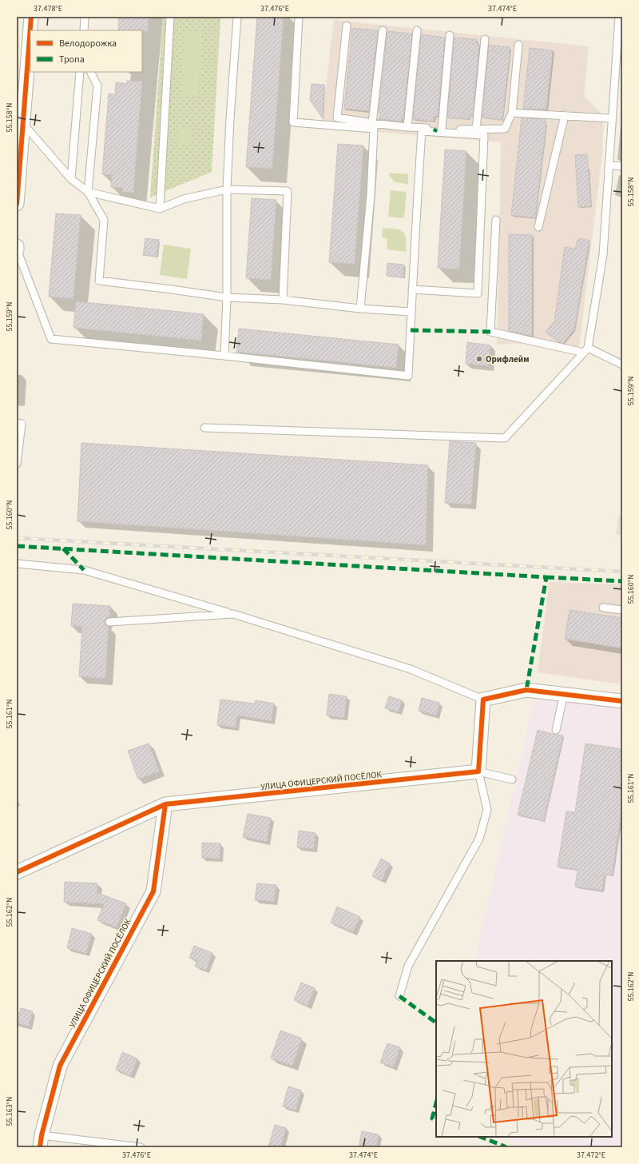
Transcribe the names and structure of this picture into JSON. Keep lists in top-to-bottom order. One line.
{"streets":{"street":["УЛИЦА ОФИЦЕРСКИЙ ПОСЁЛОК"]},"places":["Орифлейм"],"legend":["Велодорожка","Тропа"],"coordinates":["37.478°E","37.476°E","37.474°E","55.158°N","55.159°N","55.160°N","55.161°N","55.162°N","55.163°N","37.472°E"]}
